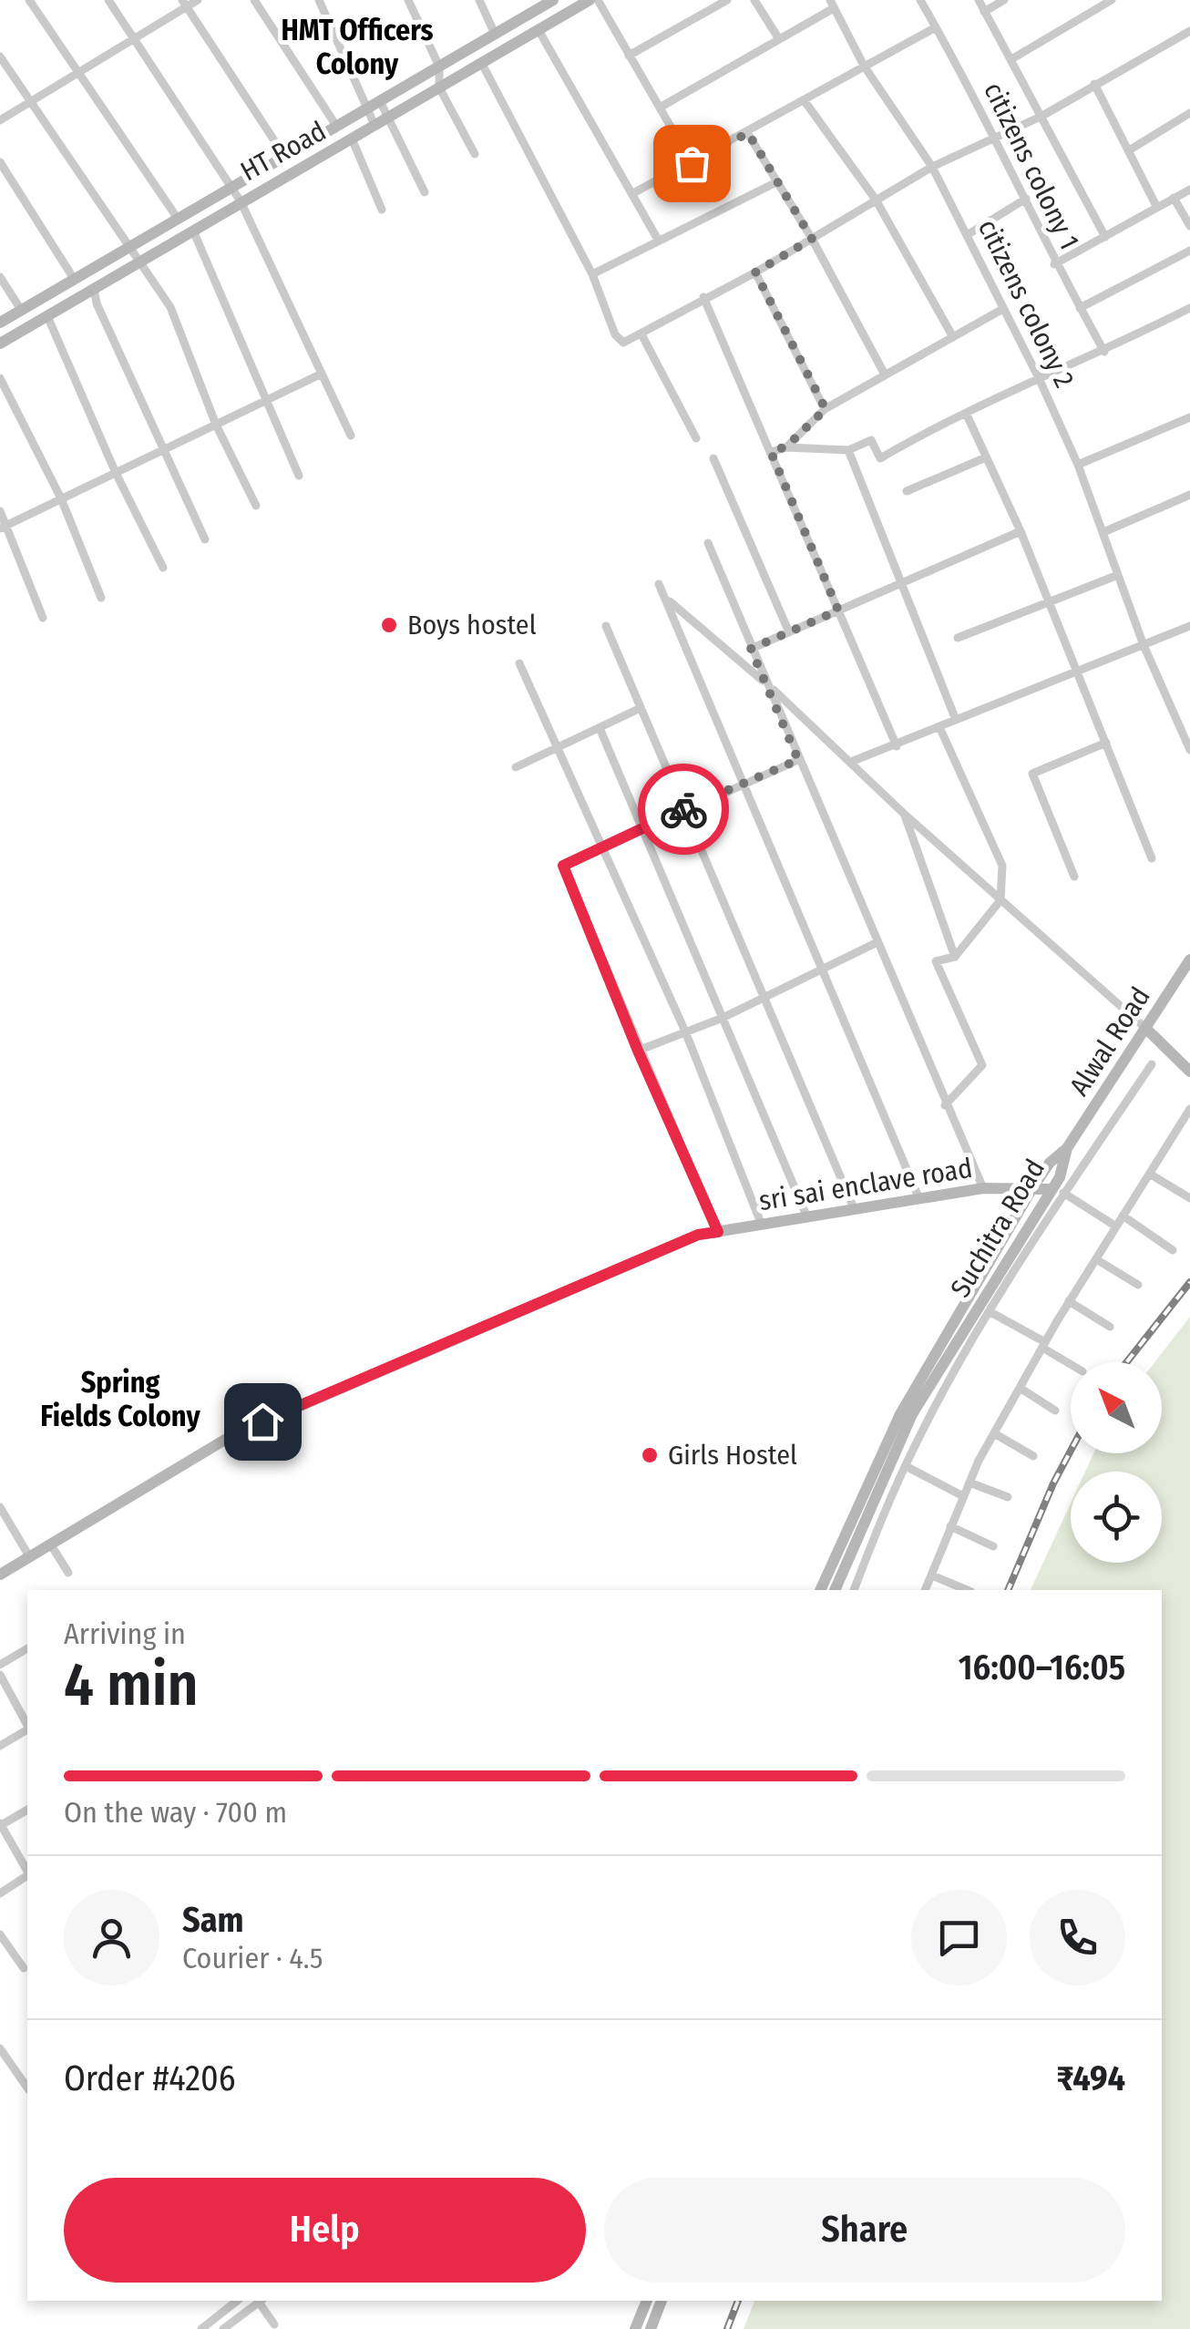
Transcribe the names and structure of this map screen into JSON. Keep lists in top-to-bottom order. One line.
{"streets":{"street":["HT Road","citizens colony 1","citizens colony 2","Alwal Road","sri sai enclave road","Suchitra Road"]},"crossings":[["Alwal Road","Suchitra Road"],["sri sai enclave road","Suchitra Road"]],"districts":["HMT Officers Colony","Spring Fields Colony"],"places":["Boys hostel","Girls Hostel"],"north":"top left","page":{"heading":["4 min","Arriving in","16:00–16:05"],"panel":["Sam","Courier · 4.5","Order #4206","₹494"],"bar":"On the way · 700 m","buttons":["Help","Share"]}}
